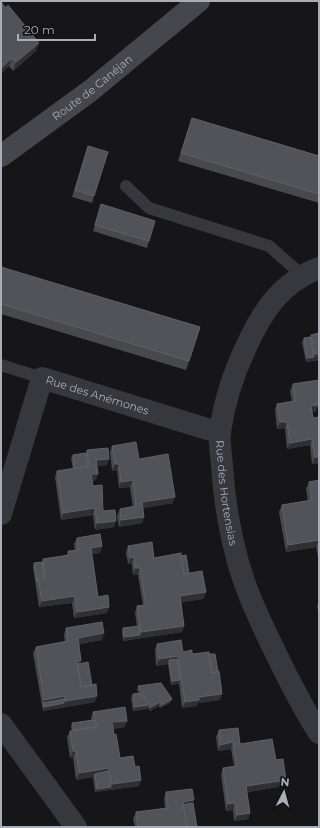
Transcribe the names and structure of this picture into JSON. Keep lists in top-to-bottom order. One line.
{"streets":{"street":["Route de Canéjan","Rue des Anémones","Rue des Hortensias"]},"crossings":[["Rue des Anémones","Rue des Hortensias"]],"scale_bar":"20 m","north":"top"}
